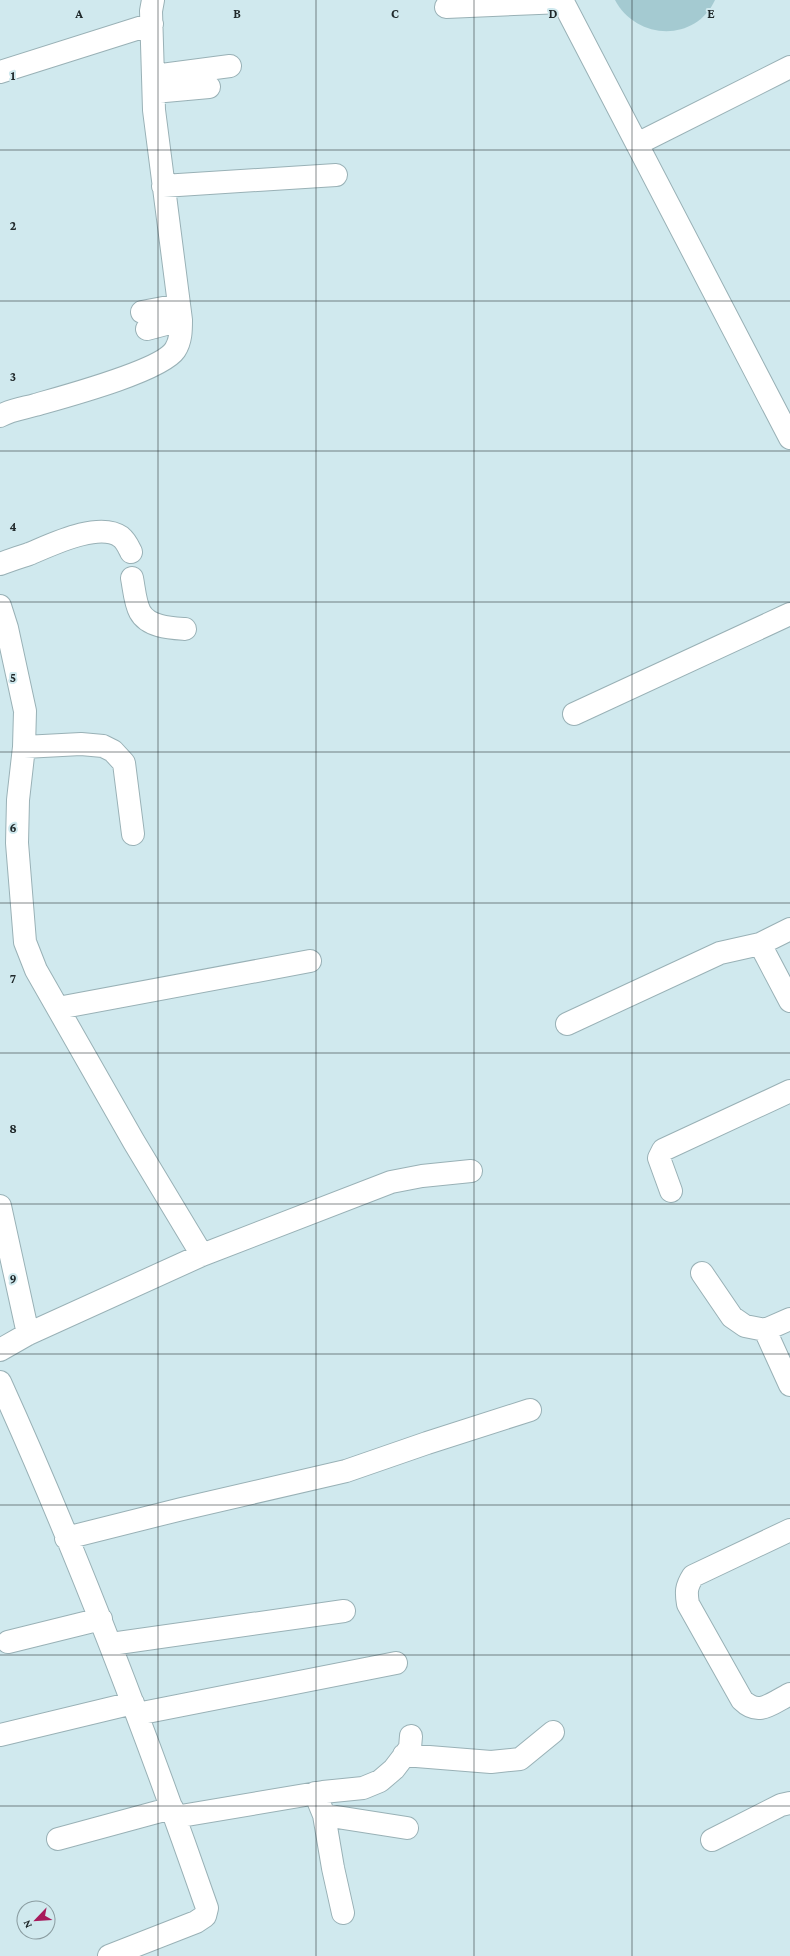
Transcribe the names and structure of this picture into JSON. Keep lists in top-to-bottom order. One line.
{"north":"bottom left","grid":{"columns":["A","B","C","D","E"],"rows":["1","2","3","4","5","6","7","8","9"]}}
